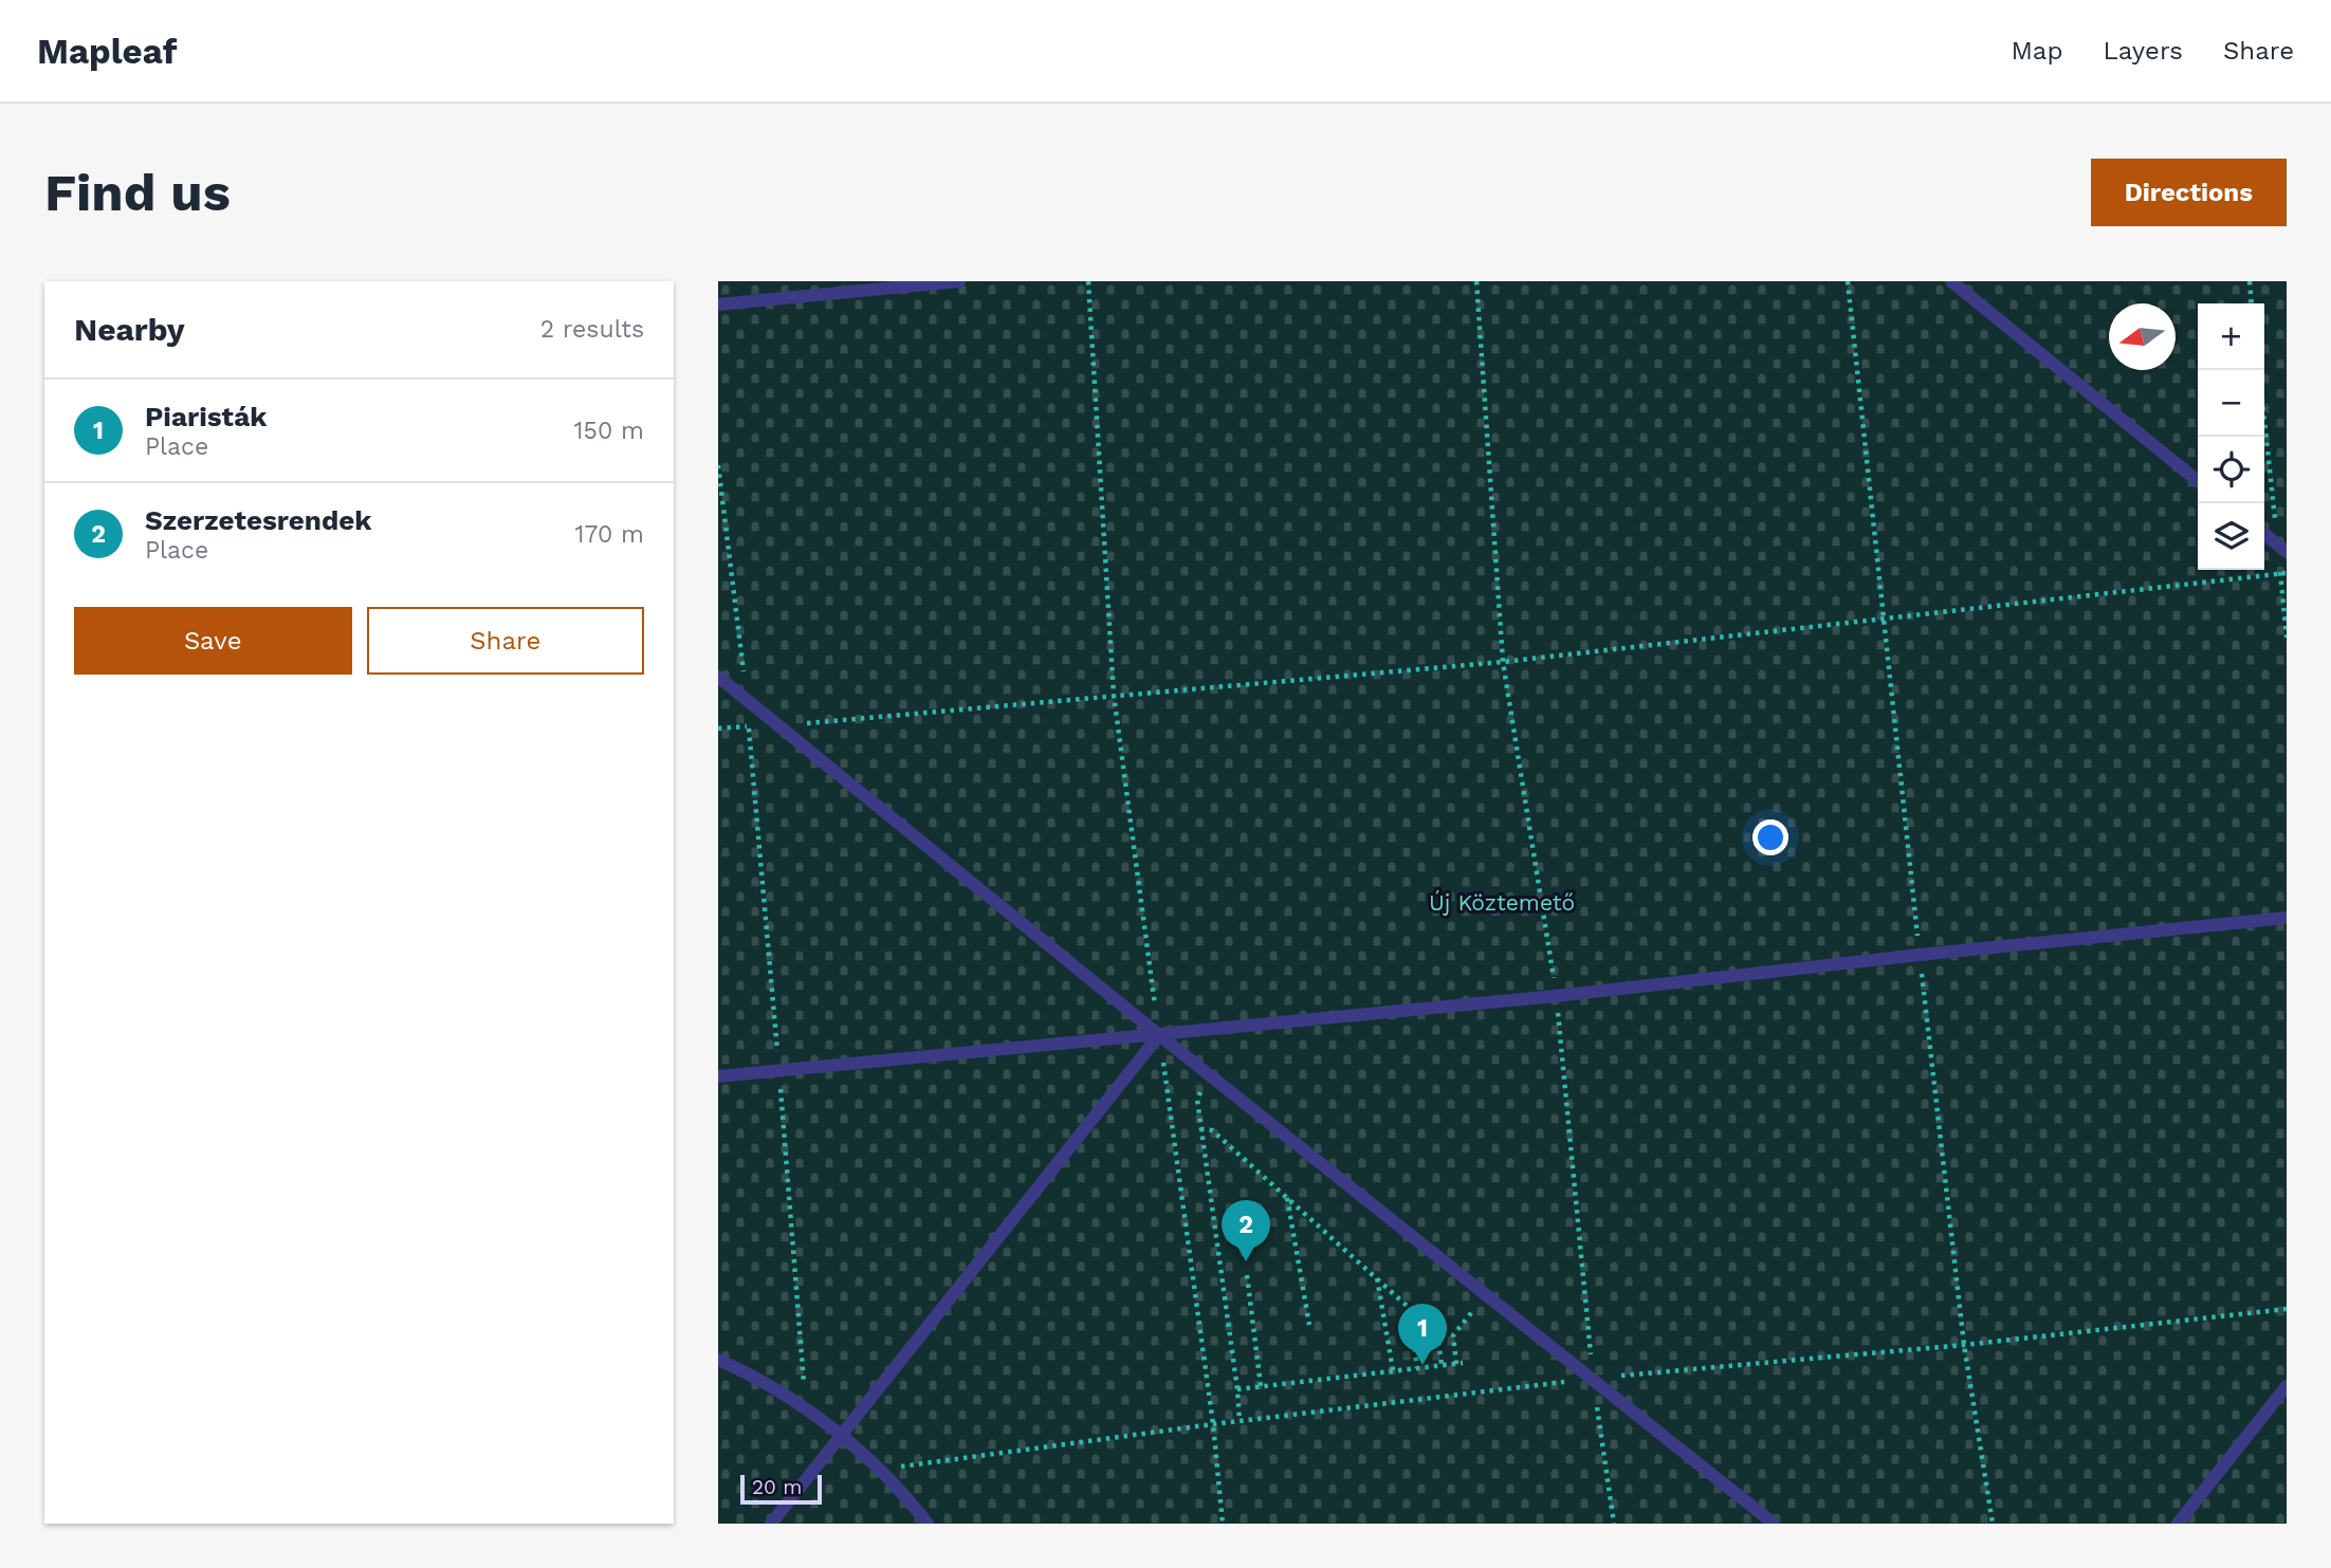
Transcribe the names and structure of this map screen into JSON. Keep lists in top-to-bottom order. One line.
{"parks":["Új Köztemető"],"scale_bar":"20 m","north":"left","page":{"header":"Mapleaf","nav":["Map","Layers","Share"],"buttons":["Directions",["Save","Share"]],"title":"Find us","heading":["Nearby","2 results"],"map_buttons":["+","−"],"list":[{"mark":"1","name":"Piaristák","note":"Place","value":"150 m"},{"mark":"2","name":"Szerzetesrendek","note":"Place","value":"170 m"}],"pins":["2","1"],"scale":"20 m"}}
